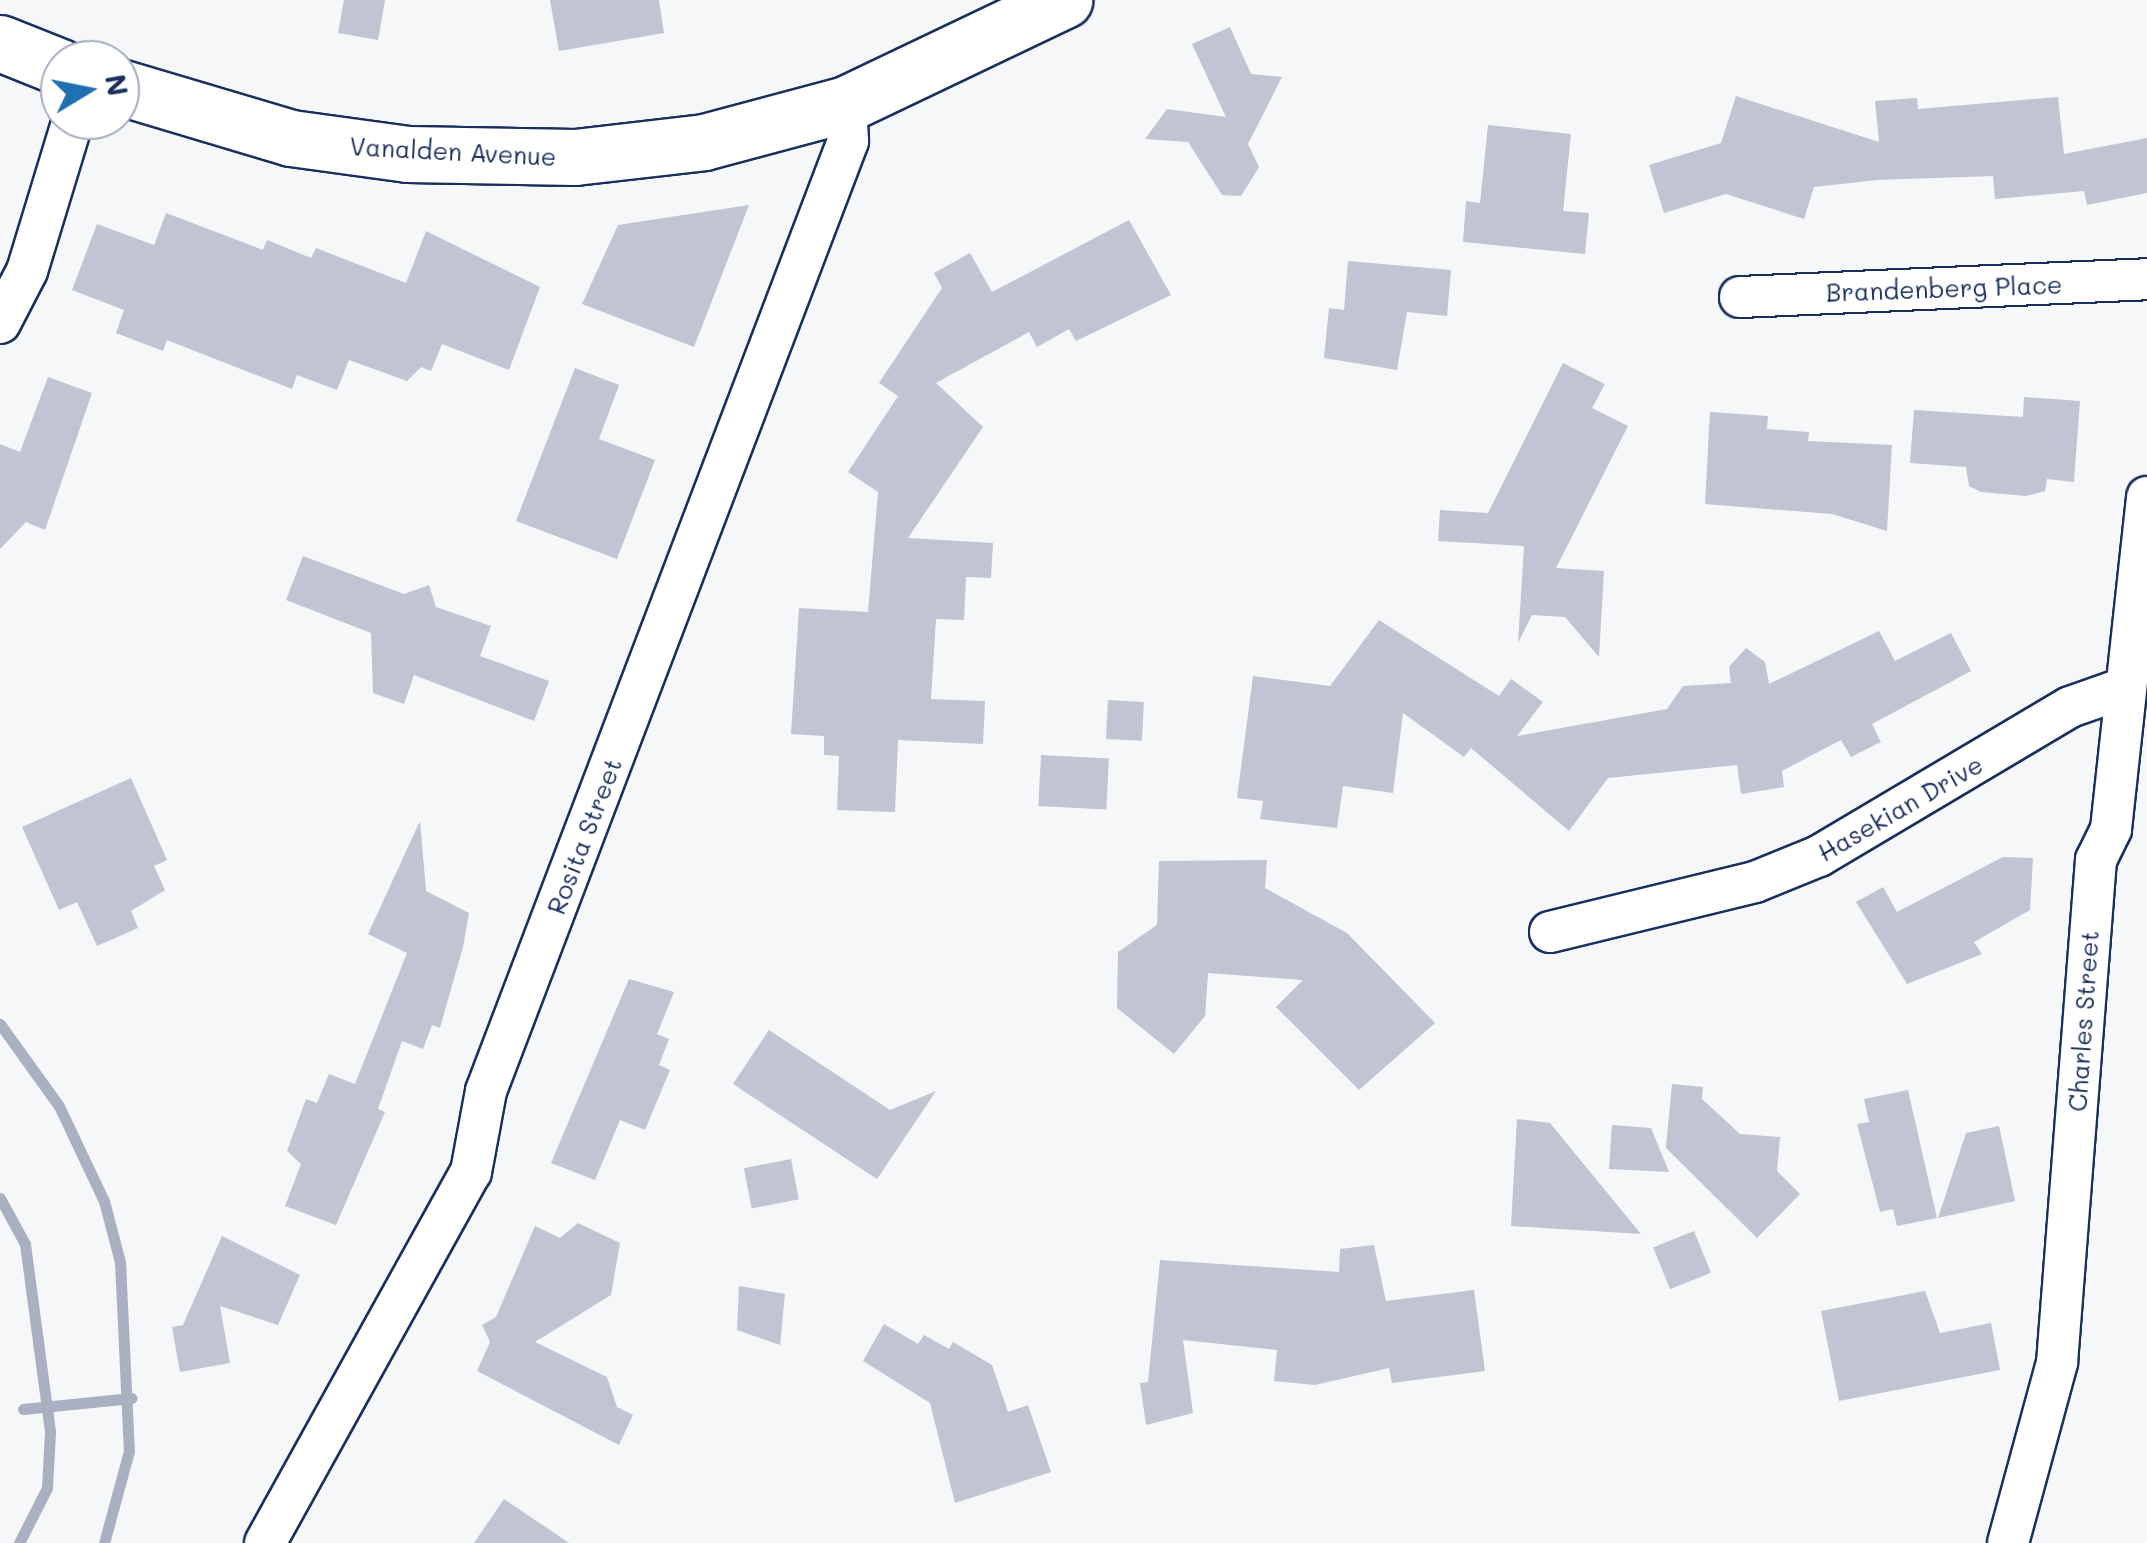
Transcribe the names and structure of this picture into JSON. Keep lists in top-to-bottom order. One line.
{"streets":{"main road":["Vanalden Avenue"],"street":["Brandenberg Place","Hasekian Drive","Rosita Street","Charles Street"]},"crossings":[["Vanalden Avenue","Rosita Street"],["Hasekian Drive","Charles Street"]],"north":"right"}
